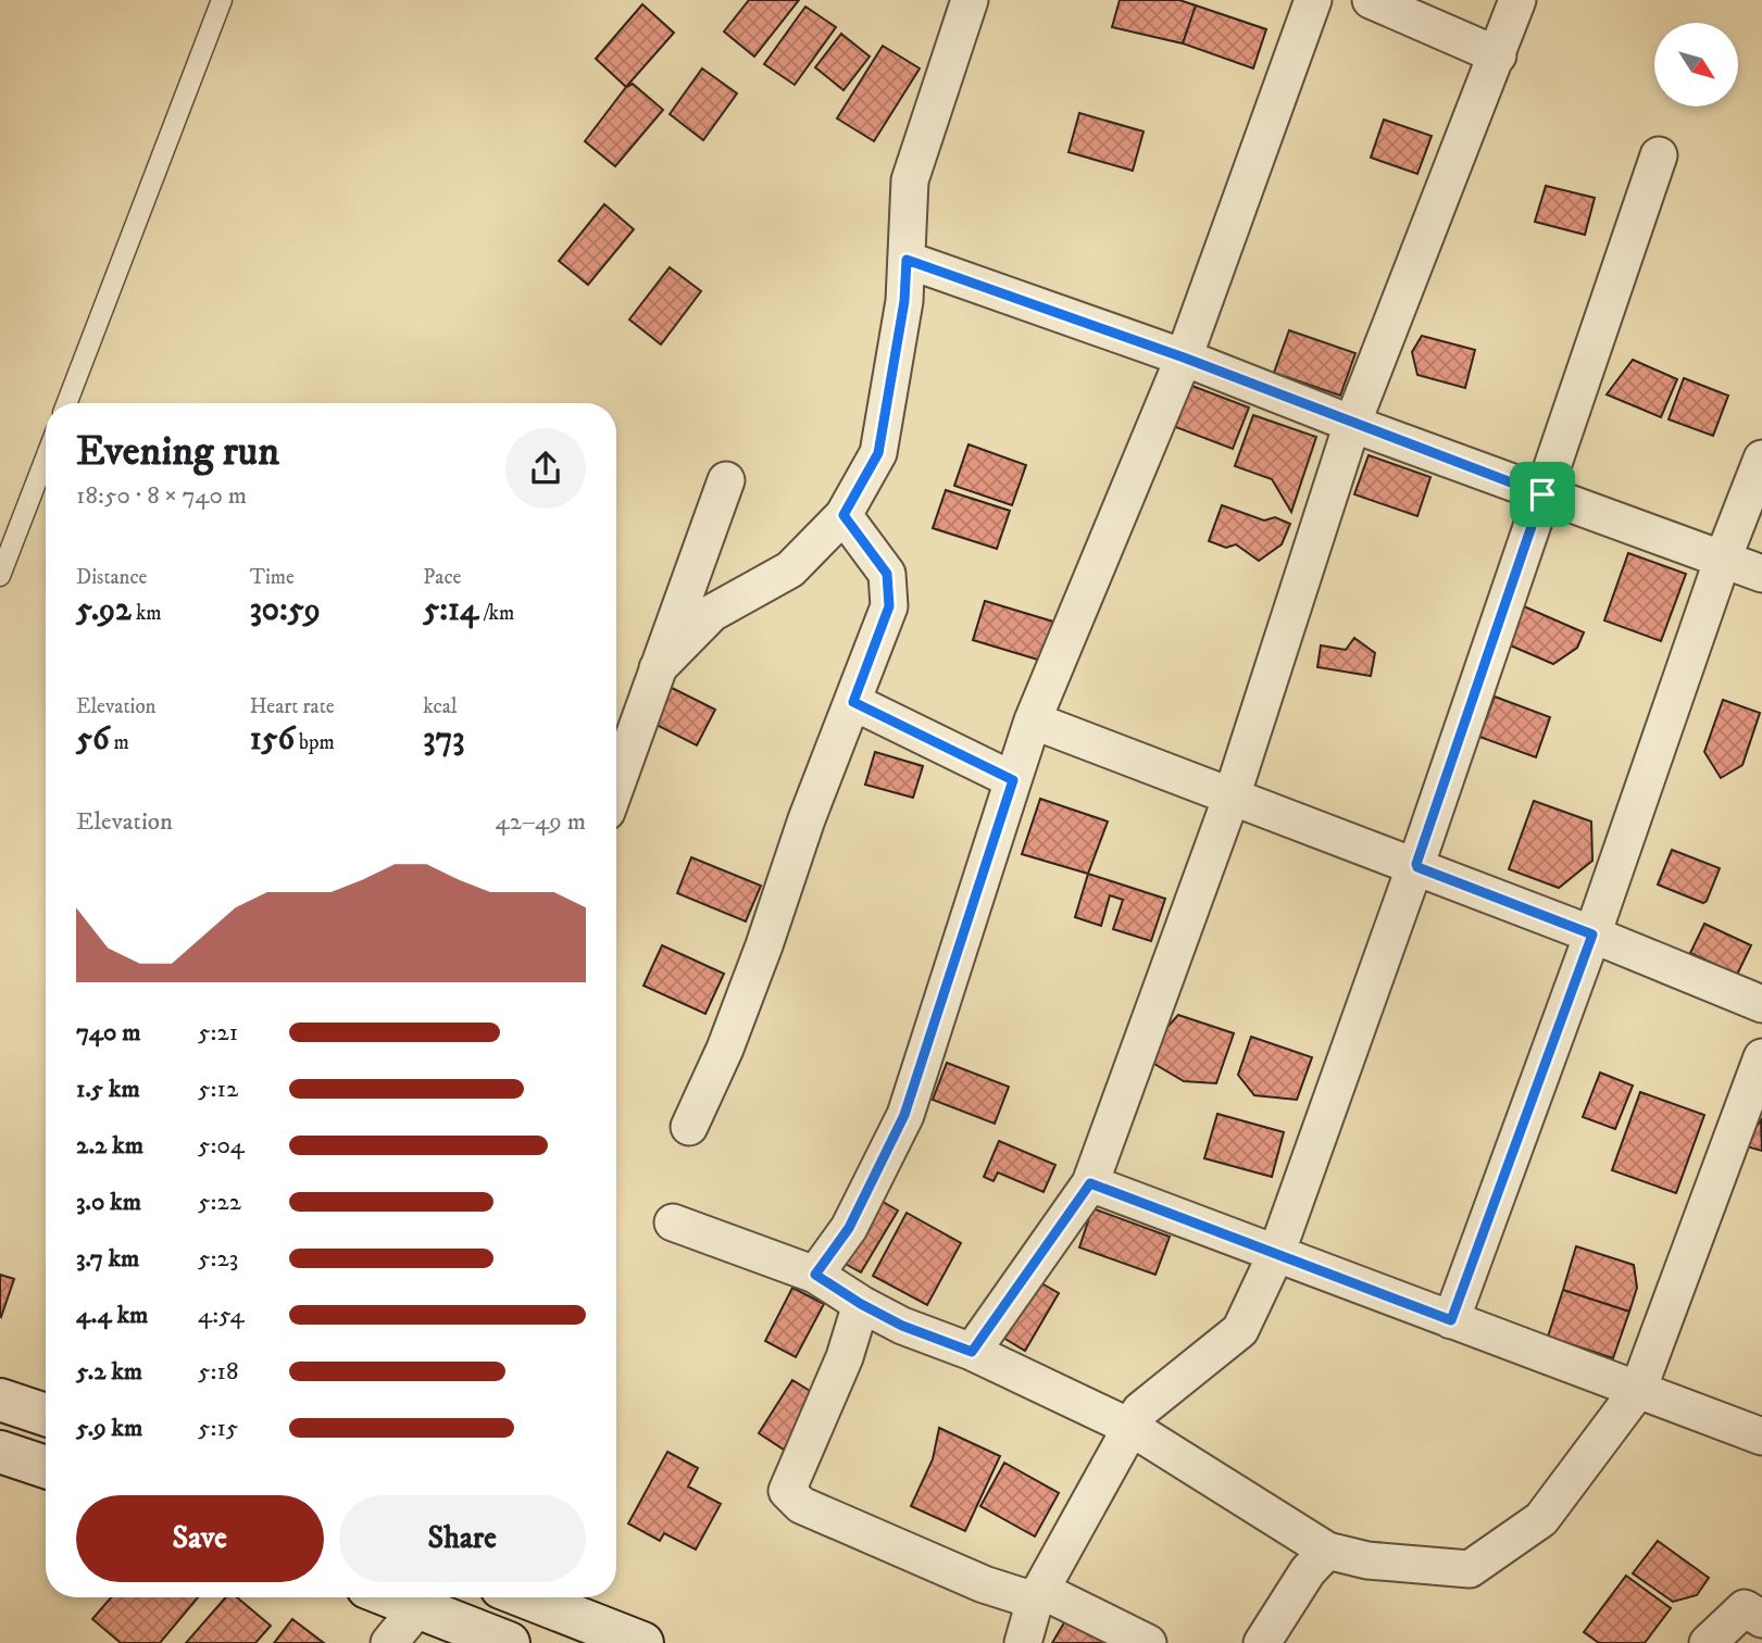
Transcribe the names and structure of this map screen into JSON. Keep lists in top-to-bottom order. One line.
{"north":"bottom right","page":{"heading":["Evening run","18:50 · 8 × 740 m"],"stats":[["Distance","5.92 km"],["Time","30:59"],["Pace","5:14 /km"],["Elevation","56 m"],["Heart rate","156 bpm"],["kcal","373"]],"chart":["Elevation","42–49 m"],"list":[{"name":"740 m","note":"5:21"},{"name":"1.5 km","note":"5:12"},{"name":"2.2 km","note":"5:04"},{"name":"3.0 km","note":"5:22"},{"name":"3.7 km","note":"5:23"},{"name":"4.4 km","note":"4:54"},{"name":"5.2 km","note":"5:18"},{"name":"5.9 km","note":"5:15"}],"buttons":["Save","Share"]}}
